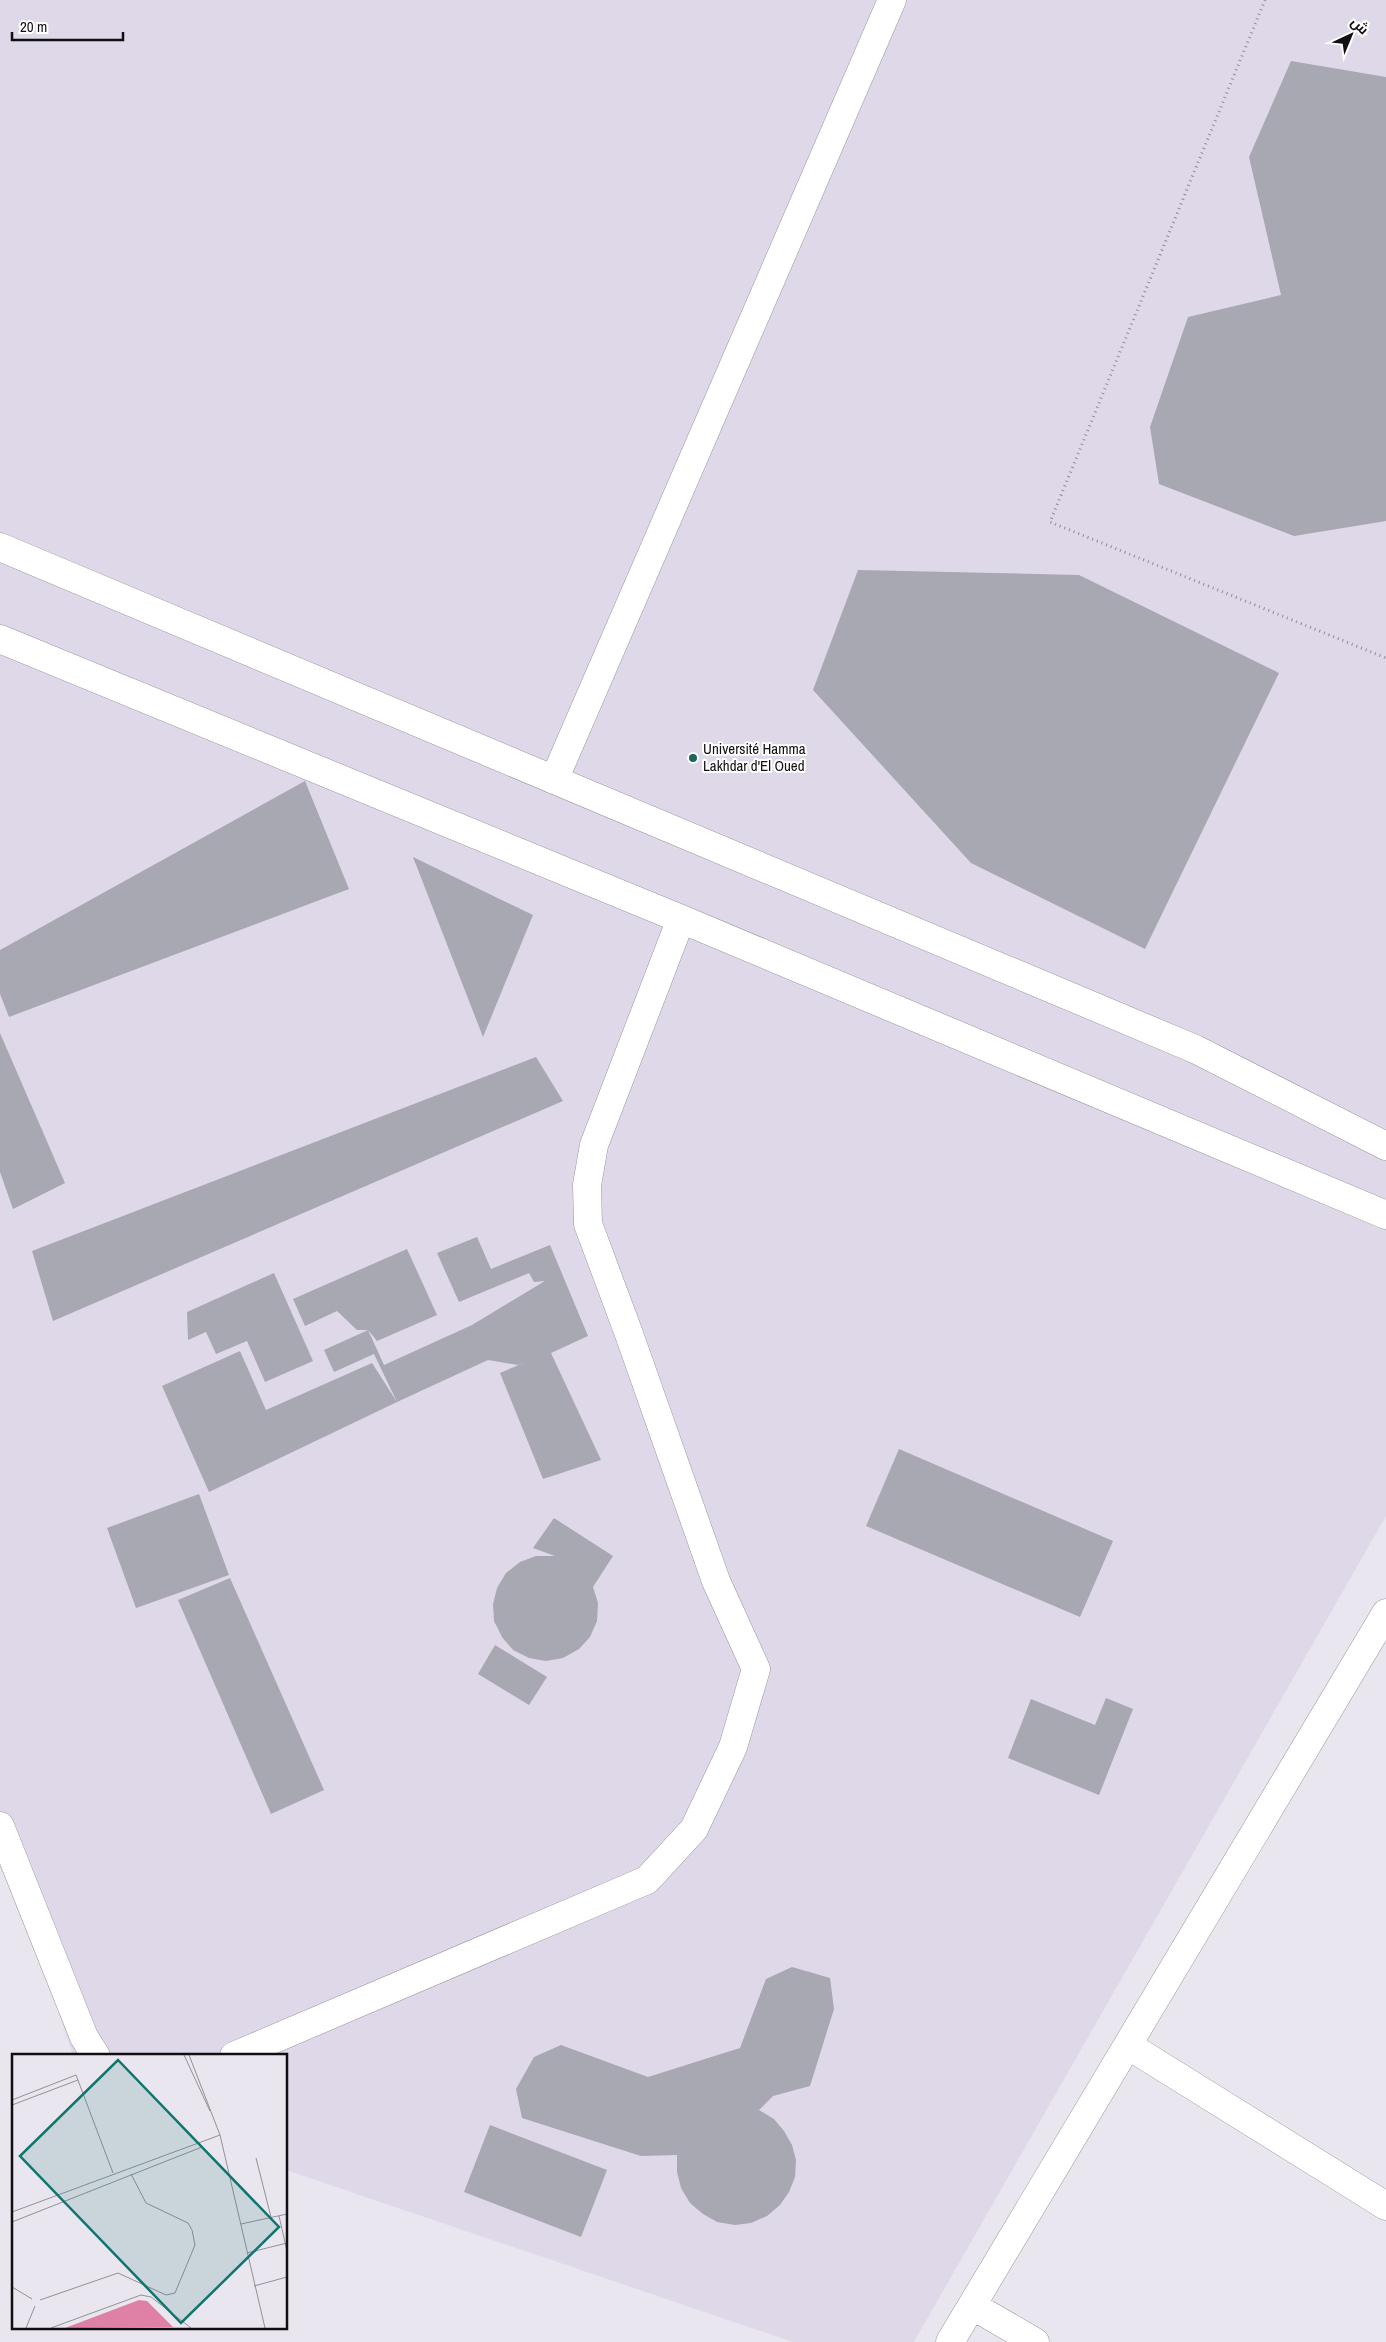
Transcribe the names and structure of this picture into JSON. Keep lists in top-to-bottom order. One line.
{"places":["Université Hamma Lakhdar d'El Oued"],"scale_bar":"20 m","north":"top right"}
